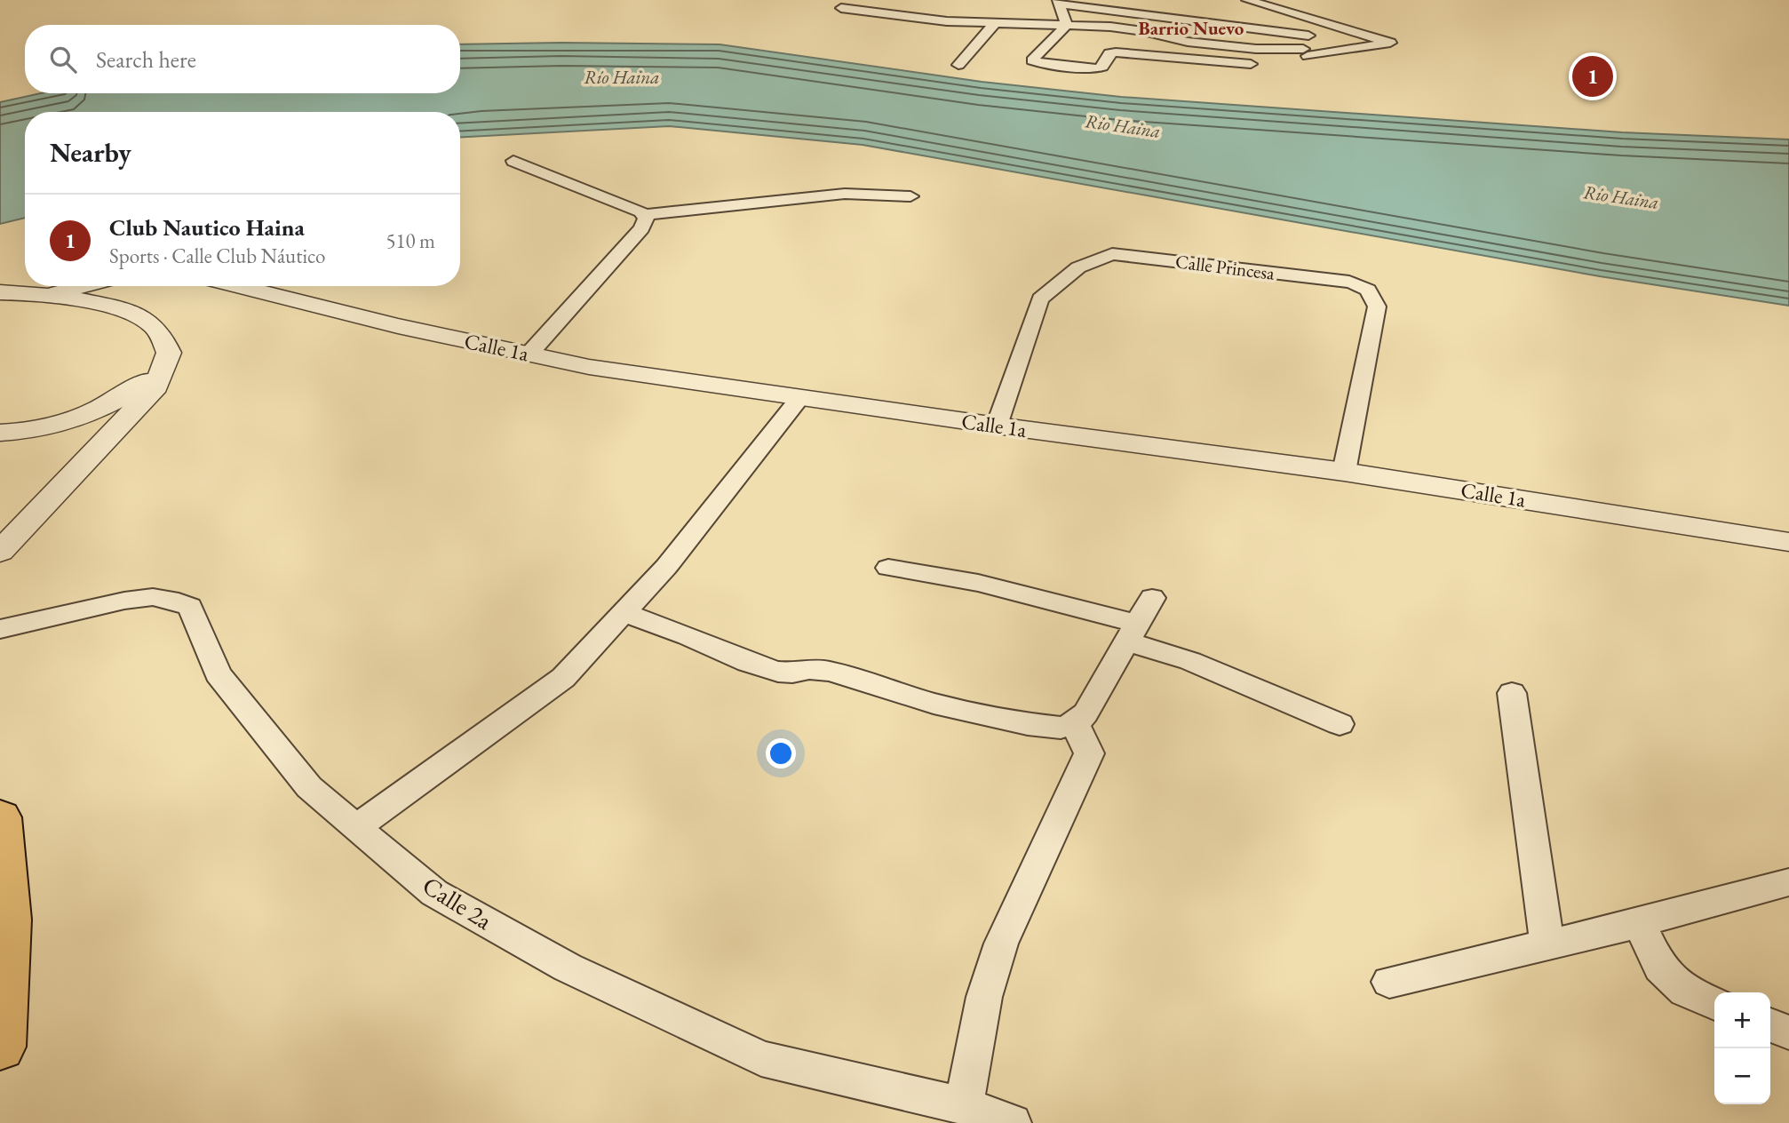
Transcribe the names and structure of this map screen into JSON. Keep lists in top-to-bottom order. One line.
{"streets":{"street":["Calle Princesa","Calle 1a","Calle 2a"]},"crossings":[["Calle Princesa","Calle 1a"]],"districts":["Barrio Nuevo"],"water":["Río Haina"],"page":{"search":"Search here","pins":"1","heading":"Nearby","list":[{"mark":"1","name":"Club Nautico Haina","note":"Sports · Calle Club Náutico","value":"510 m"}],"map_buttons":["+","−"]}}
